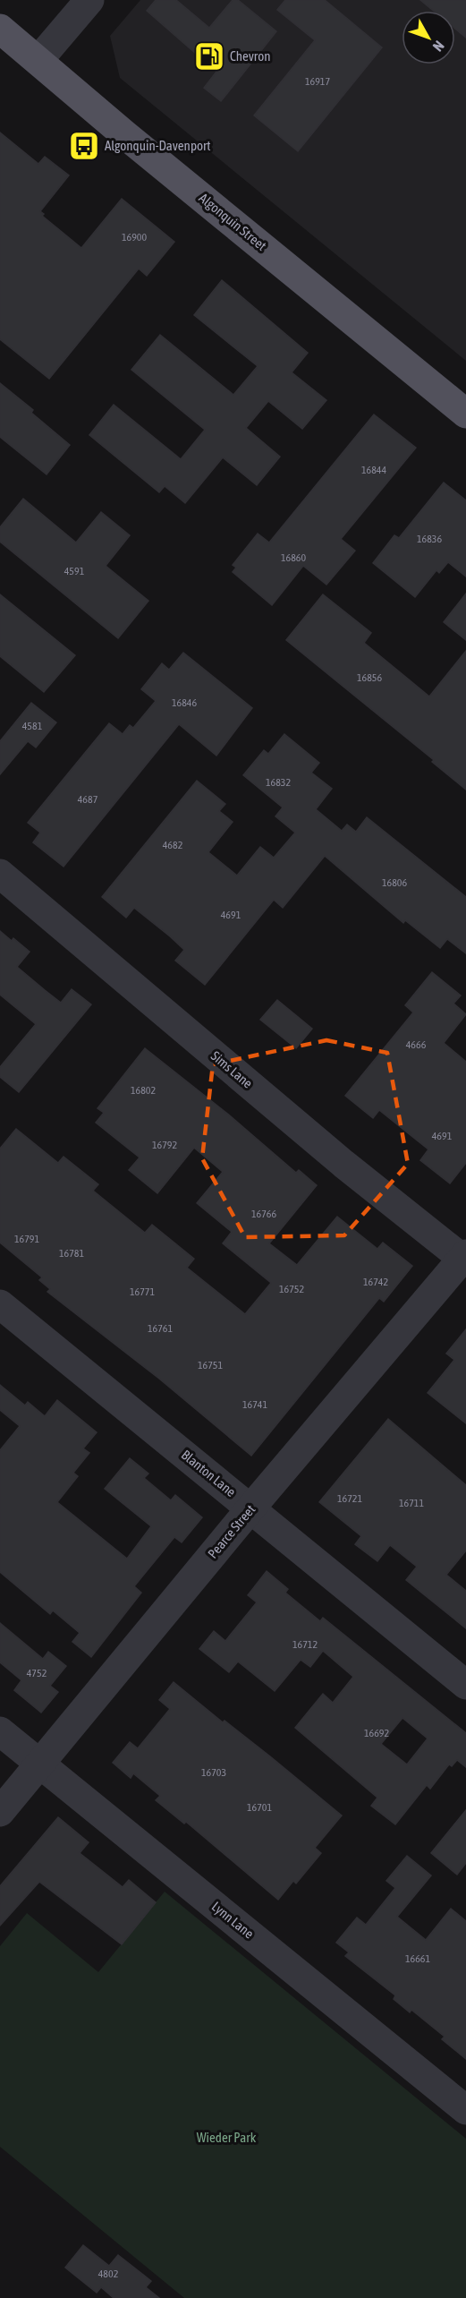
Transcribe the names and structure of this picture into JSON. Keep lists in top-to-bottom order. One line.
{"streets":{"main road":["Algonquin Street"],"street":["Sims Lane","Blanton Lane","Pearce Street","Lynn Lane"]},"crossings":[["Sims Lane","Pearce Street"],["Blanton Lane","Pearce Street"],["Pearce Street","Lynn Lane"]],"parks":["Wieder Park"],"places":{"fuel station":["Chevron"],"bus stop":["Algonquin-Davenport"]},"house_numbers":["16917","16900","16844","16836","16860","4591","16856","16846","4581","16832","4687","4682","16806","4691","4666","16802","4691","16792","16766","16791","16781","16742","16752","16771","16761","16751","16741","16721","16711","16712","4752","16692","16703","16701","16661","4802"],"north":"bottom right"}
